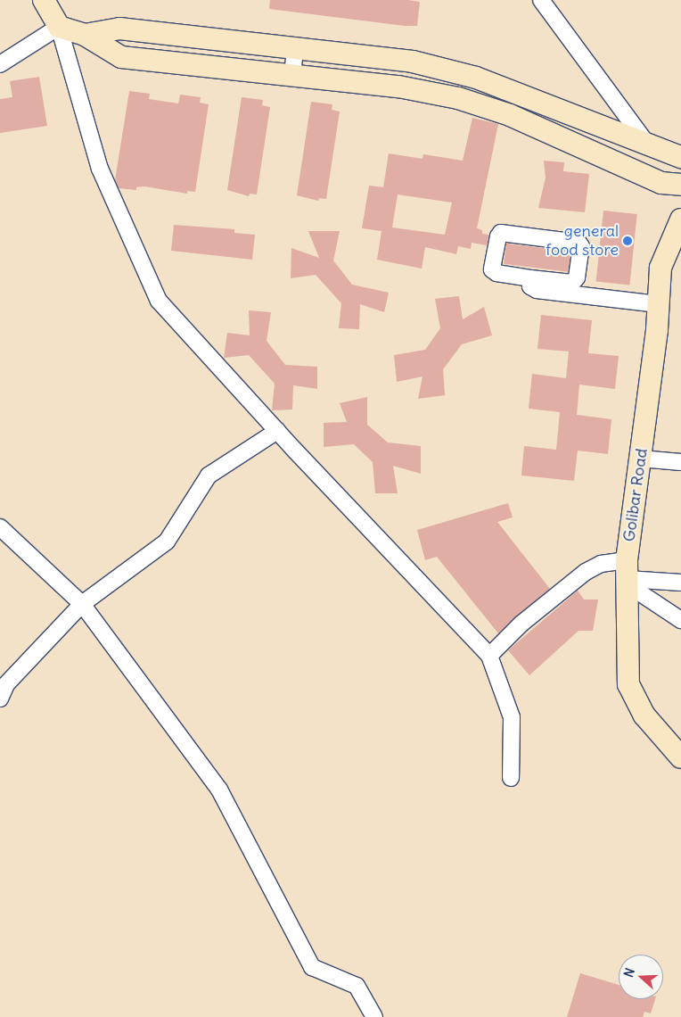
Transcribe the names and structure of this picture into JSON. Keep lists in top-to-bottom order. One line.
{"streets":{"street":["Golibar Road"]},"places":["general food store"],"north":"left"}
